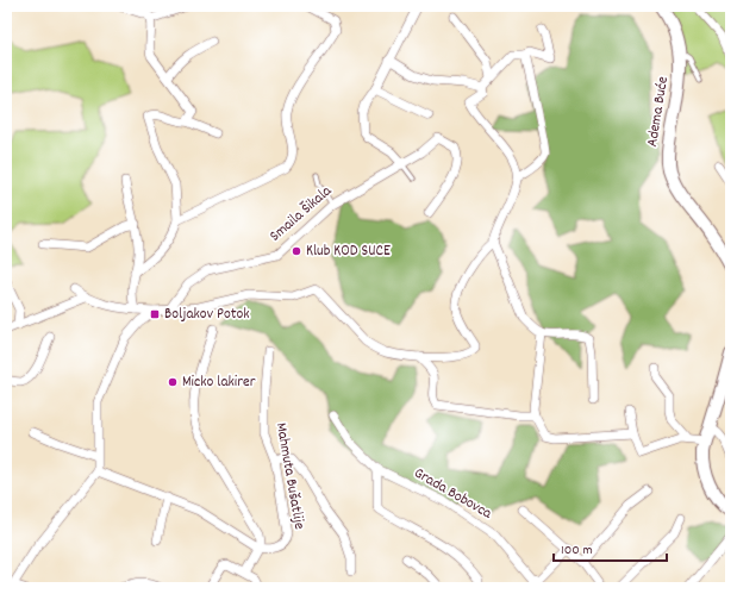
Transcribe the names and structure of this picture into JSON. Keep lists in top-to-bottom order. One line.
{"streets":{"street":["Adema Buće","Smaila Šikala","Mahmuta Bušatlije","Grada Bobovca"]},"places":{"other":["Klub KOD SUCE","Micko lakirer"],"transit":["Boljakov Potok"]},"scale_bar":"100 m"}
